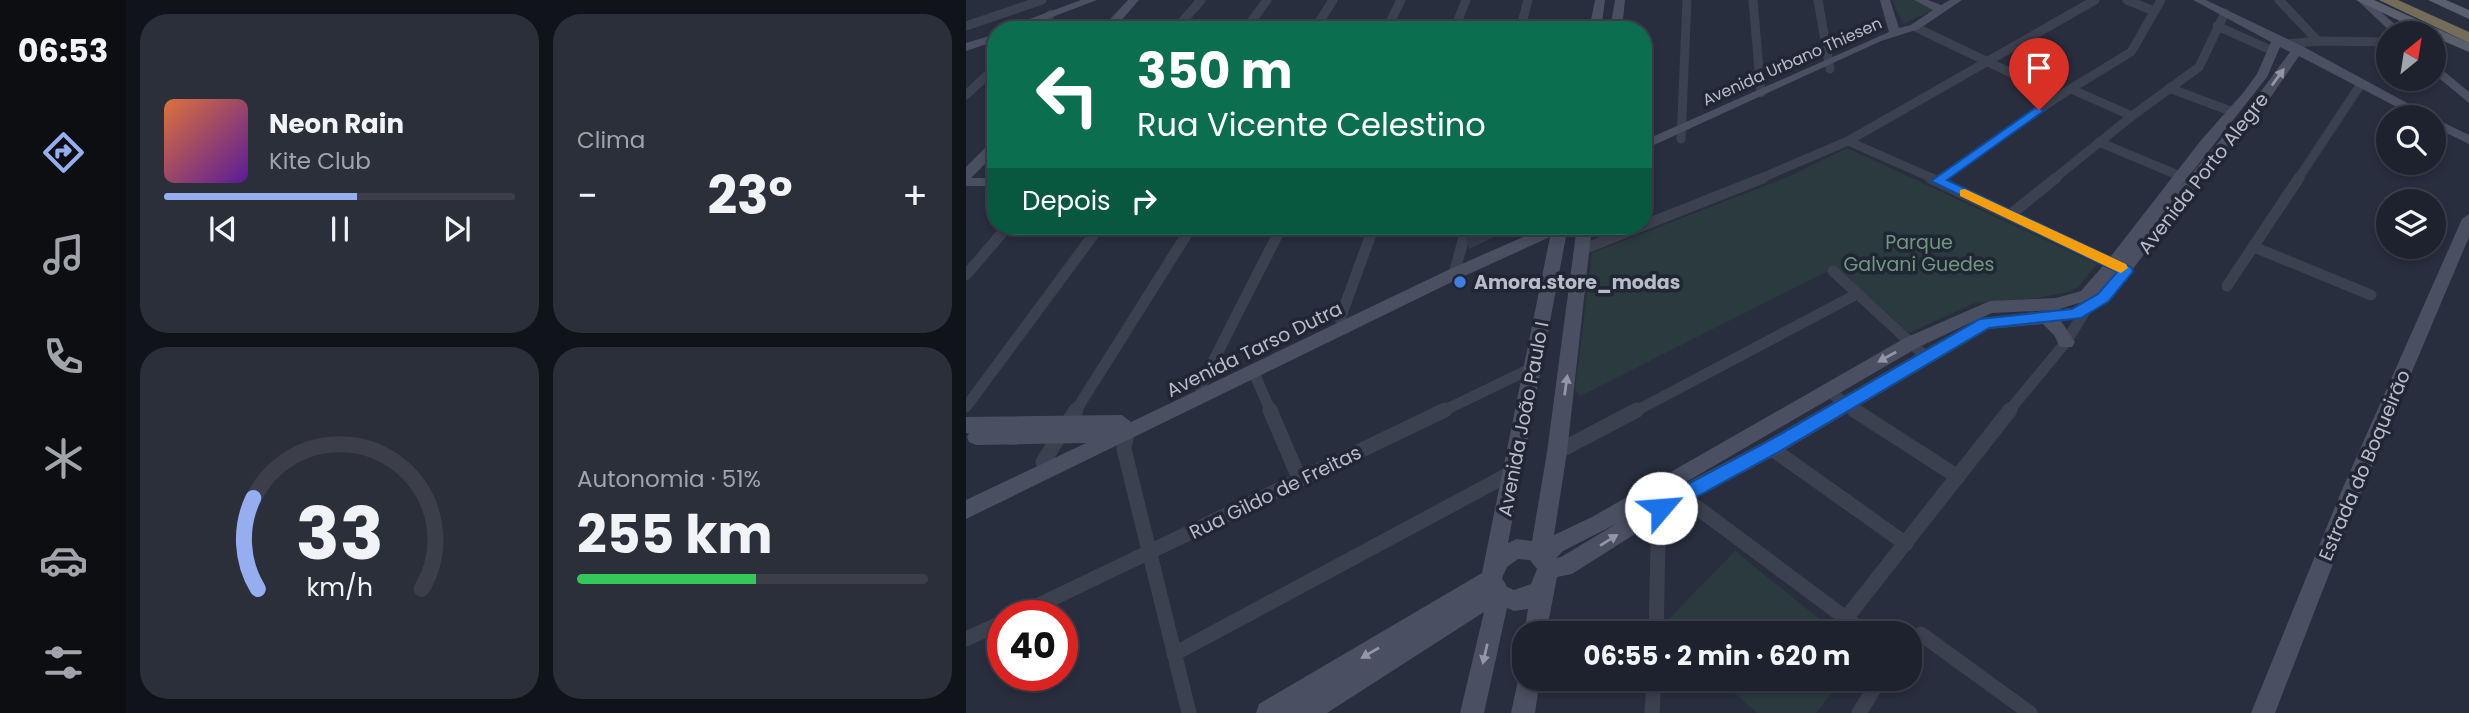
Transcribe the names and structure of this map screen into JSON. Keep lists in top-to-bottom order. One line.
{"streets":{"street":["Avenida Urbano Thiesen","Avenida Porto Alegre","Avenida Tarso Dutra","Avenida João Paulo I","Estrada do Boqueirão","Rua Gildo de Freitas"]},"crossings":[["Avenida Porto Alegre","Avenida João Paulo I"],["Avenida João Paulo I","Rua Gildo de Freitas"]],"parks":["Parque Galvani Guedes"],"places":["Amora.store_modas"],"north":"top right","page":{"tabs":"06:53","tile":["Clima",["Autonomia · 51%","255 km"]],"turn":["350 m","Rua Vicente Celestino"],"song":["Neon Rain","Kite Club"],"heat":["−","23°","+"],"then":"Depois","limit":"40","trip":"06:55 · 2 min · 620 m","gauge":["33","km/h"]}}
